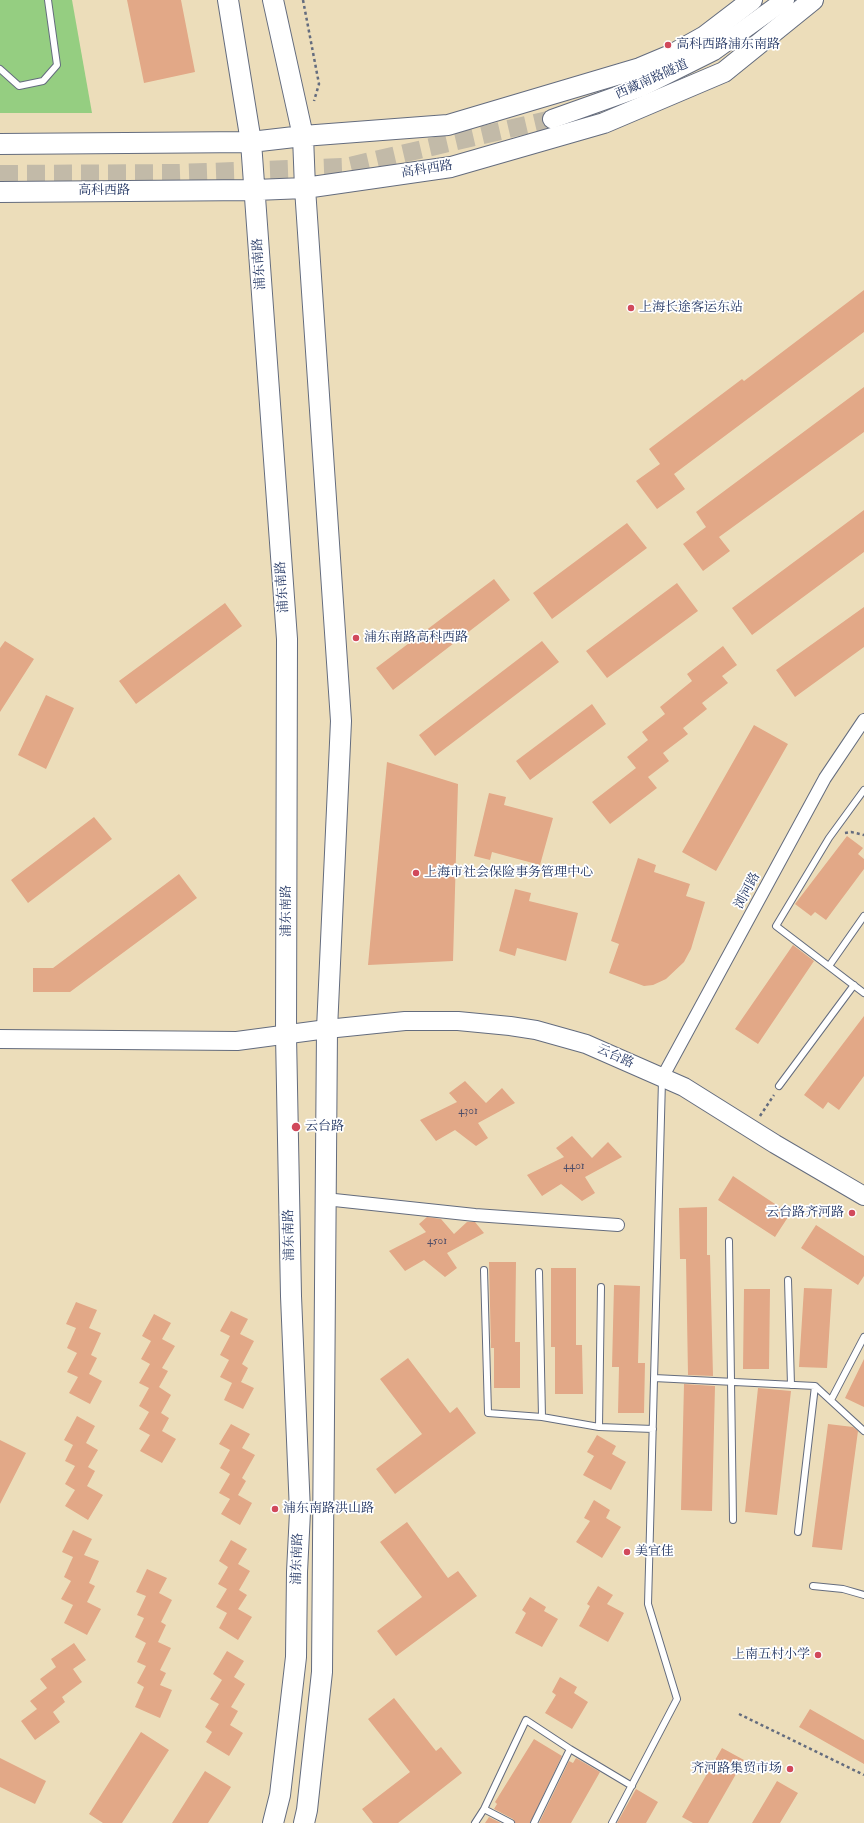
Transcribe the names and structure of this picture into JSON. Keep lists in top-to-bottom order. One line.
{"streets":{"main road":["高科西路","浦东南路"],"street":["西藏南路隧道","浏河路","云台路"]},"crossings":[["高科西路","浦东南路"],["浦东南路","云台路"],["浏河路","云台路"]],"places":["高科西路浦东南路","上海长途客运东站","浦东南路高科西路","上海市社会保险事务管理中心","云台路","云台路齐河路","浦东南路洪山路","美宜佳","上南五村小学","齐河路集贸市场"],"house_numbers":["4301","4401","4501"]}
